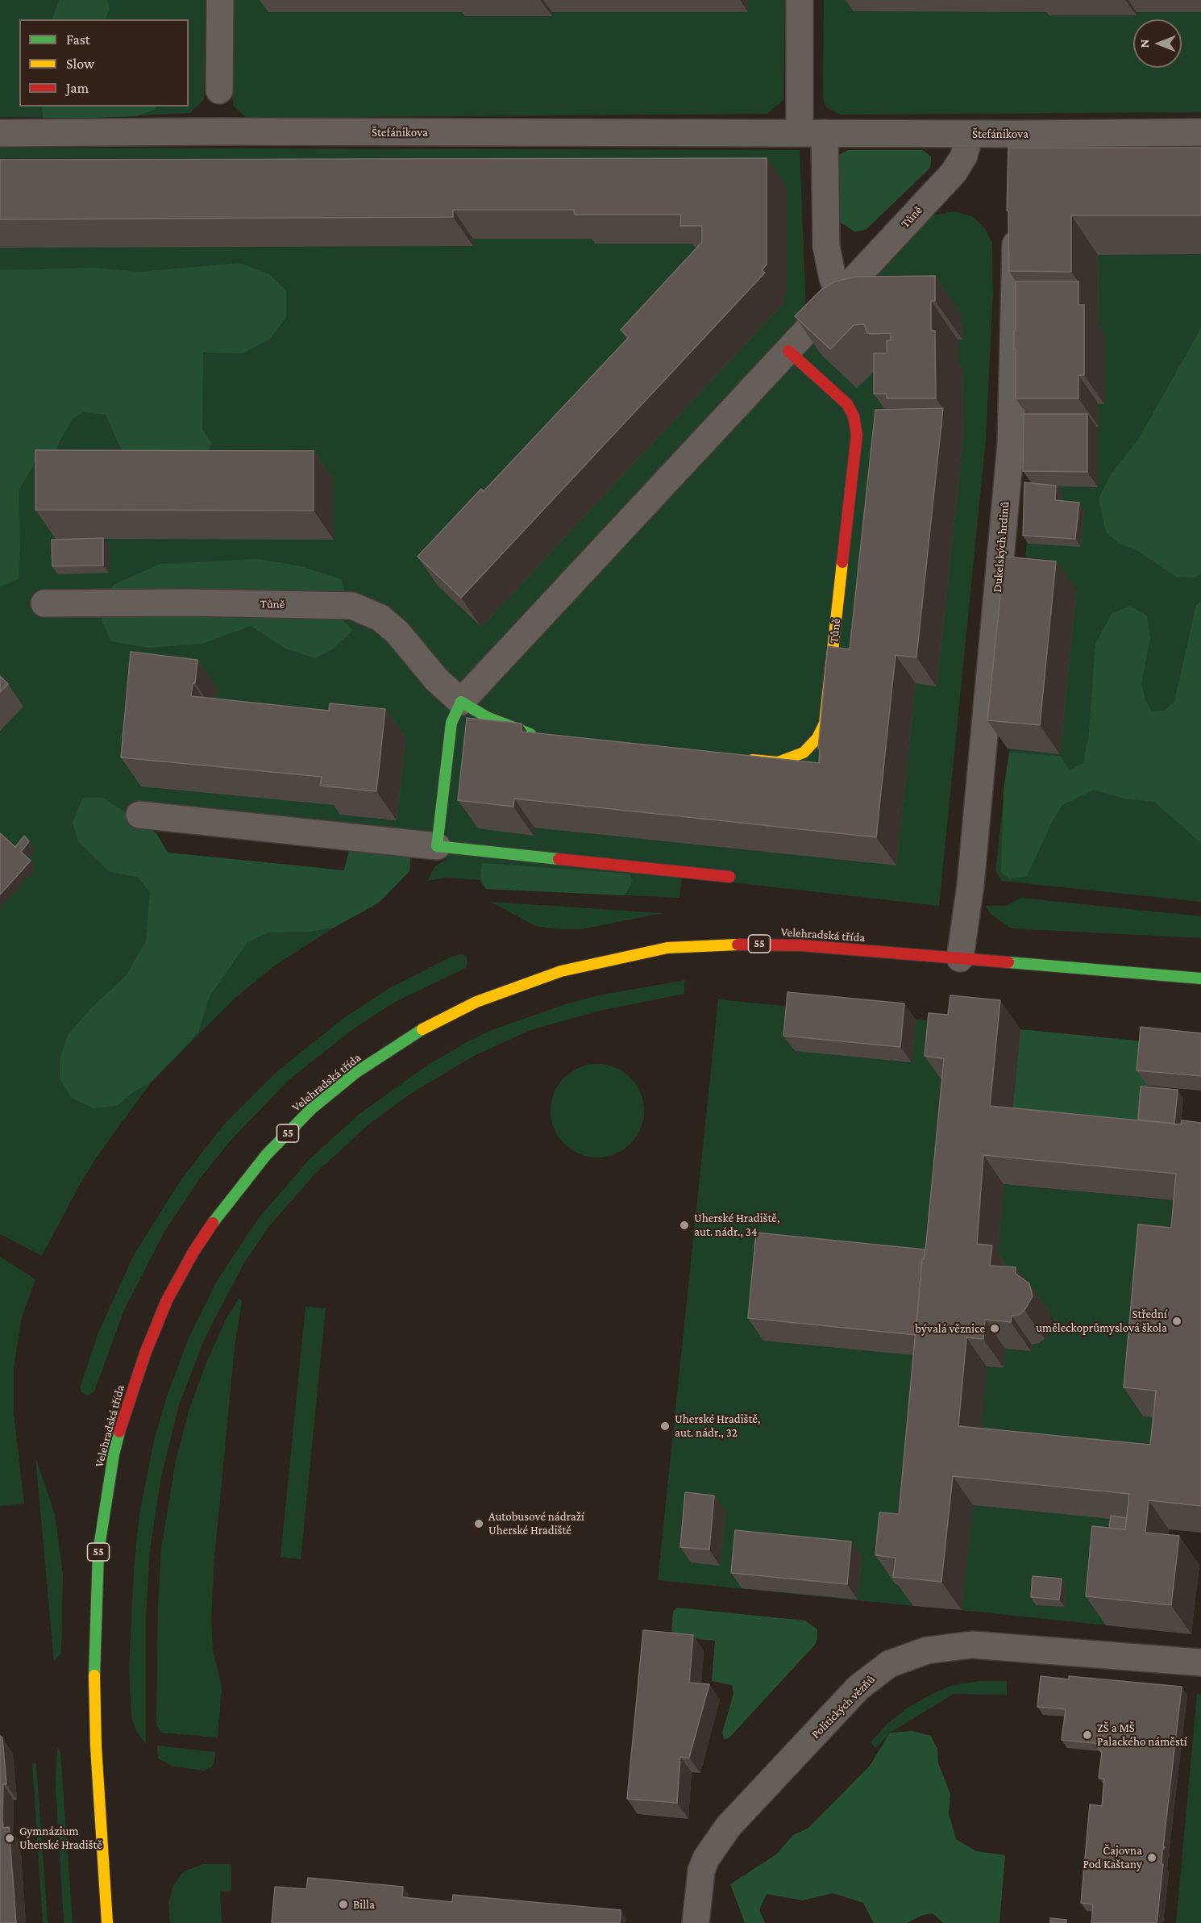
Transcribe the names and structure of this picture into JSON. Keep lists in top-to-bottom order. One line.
{"streets":{"main road":["Tůně","Velehradská třída","55"],"street":["Štefánikova","Dukelských hrdinů","Politických vězňů"]},"crossings":[["Štefánikova","Tůně"],["Dukelských hrdinů","Velehradská třída"]],"places":["Uherské Hradiště, aut. nádr., 34","Střední uměleckoprůmyslová škola","bývalá věznice","Uherské Hradiště, aut. nádr., 32","Autobusové nádraží Uherské Hradiště","ZŠ a MŠ Palackého náměstí","Gymnázium Uherské Hradiště","Čajovna Pod Kaštany","Billa"],"legend":["Fast","Slow","Jam"],"north":"left"}
